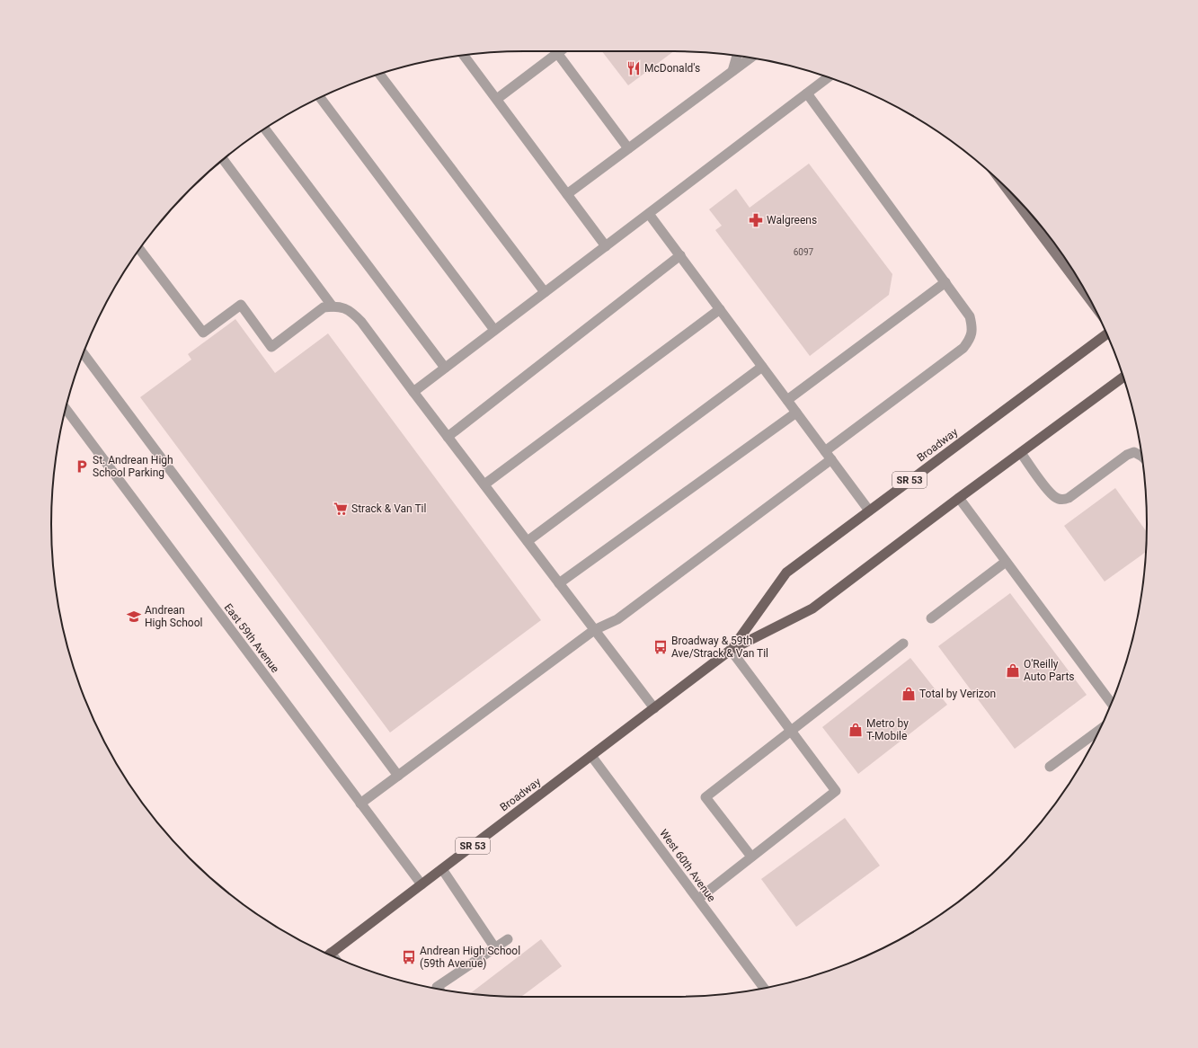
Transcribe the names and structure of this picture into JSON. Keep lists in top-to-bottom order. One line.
{"streets":{"main road":["Broadway","SR 53"],"street":["East 59th Avenue","West 60th Avenue"]},"crossings":[["Broadway","East 59th Avenue"],["Broadway","West 60th Avenue"]],"places":{"restaurant":["McDonald's"],"pharmacy":["Walgreens"],"parking":["St. Andrean High School Parking"],"supermarket":["Strack & Van Til"],"school or university":["Andrean High School"],"bus stop":["Broadway & 59th Ave/Strack & Van Til","Andrean High School (59th Avenue)"],"shop":["O'Reilly Auto Parts","Total by Verizon","Metro by T-Mobile"]},"house_numbers":["6097"]}
